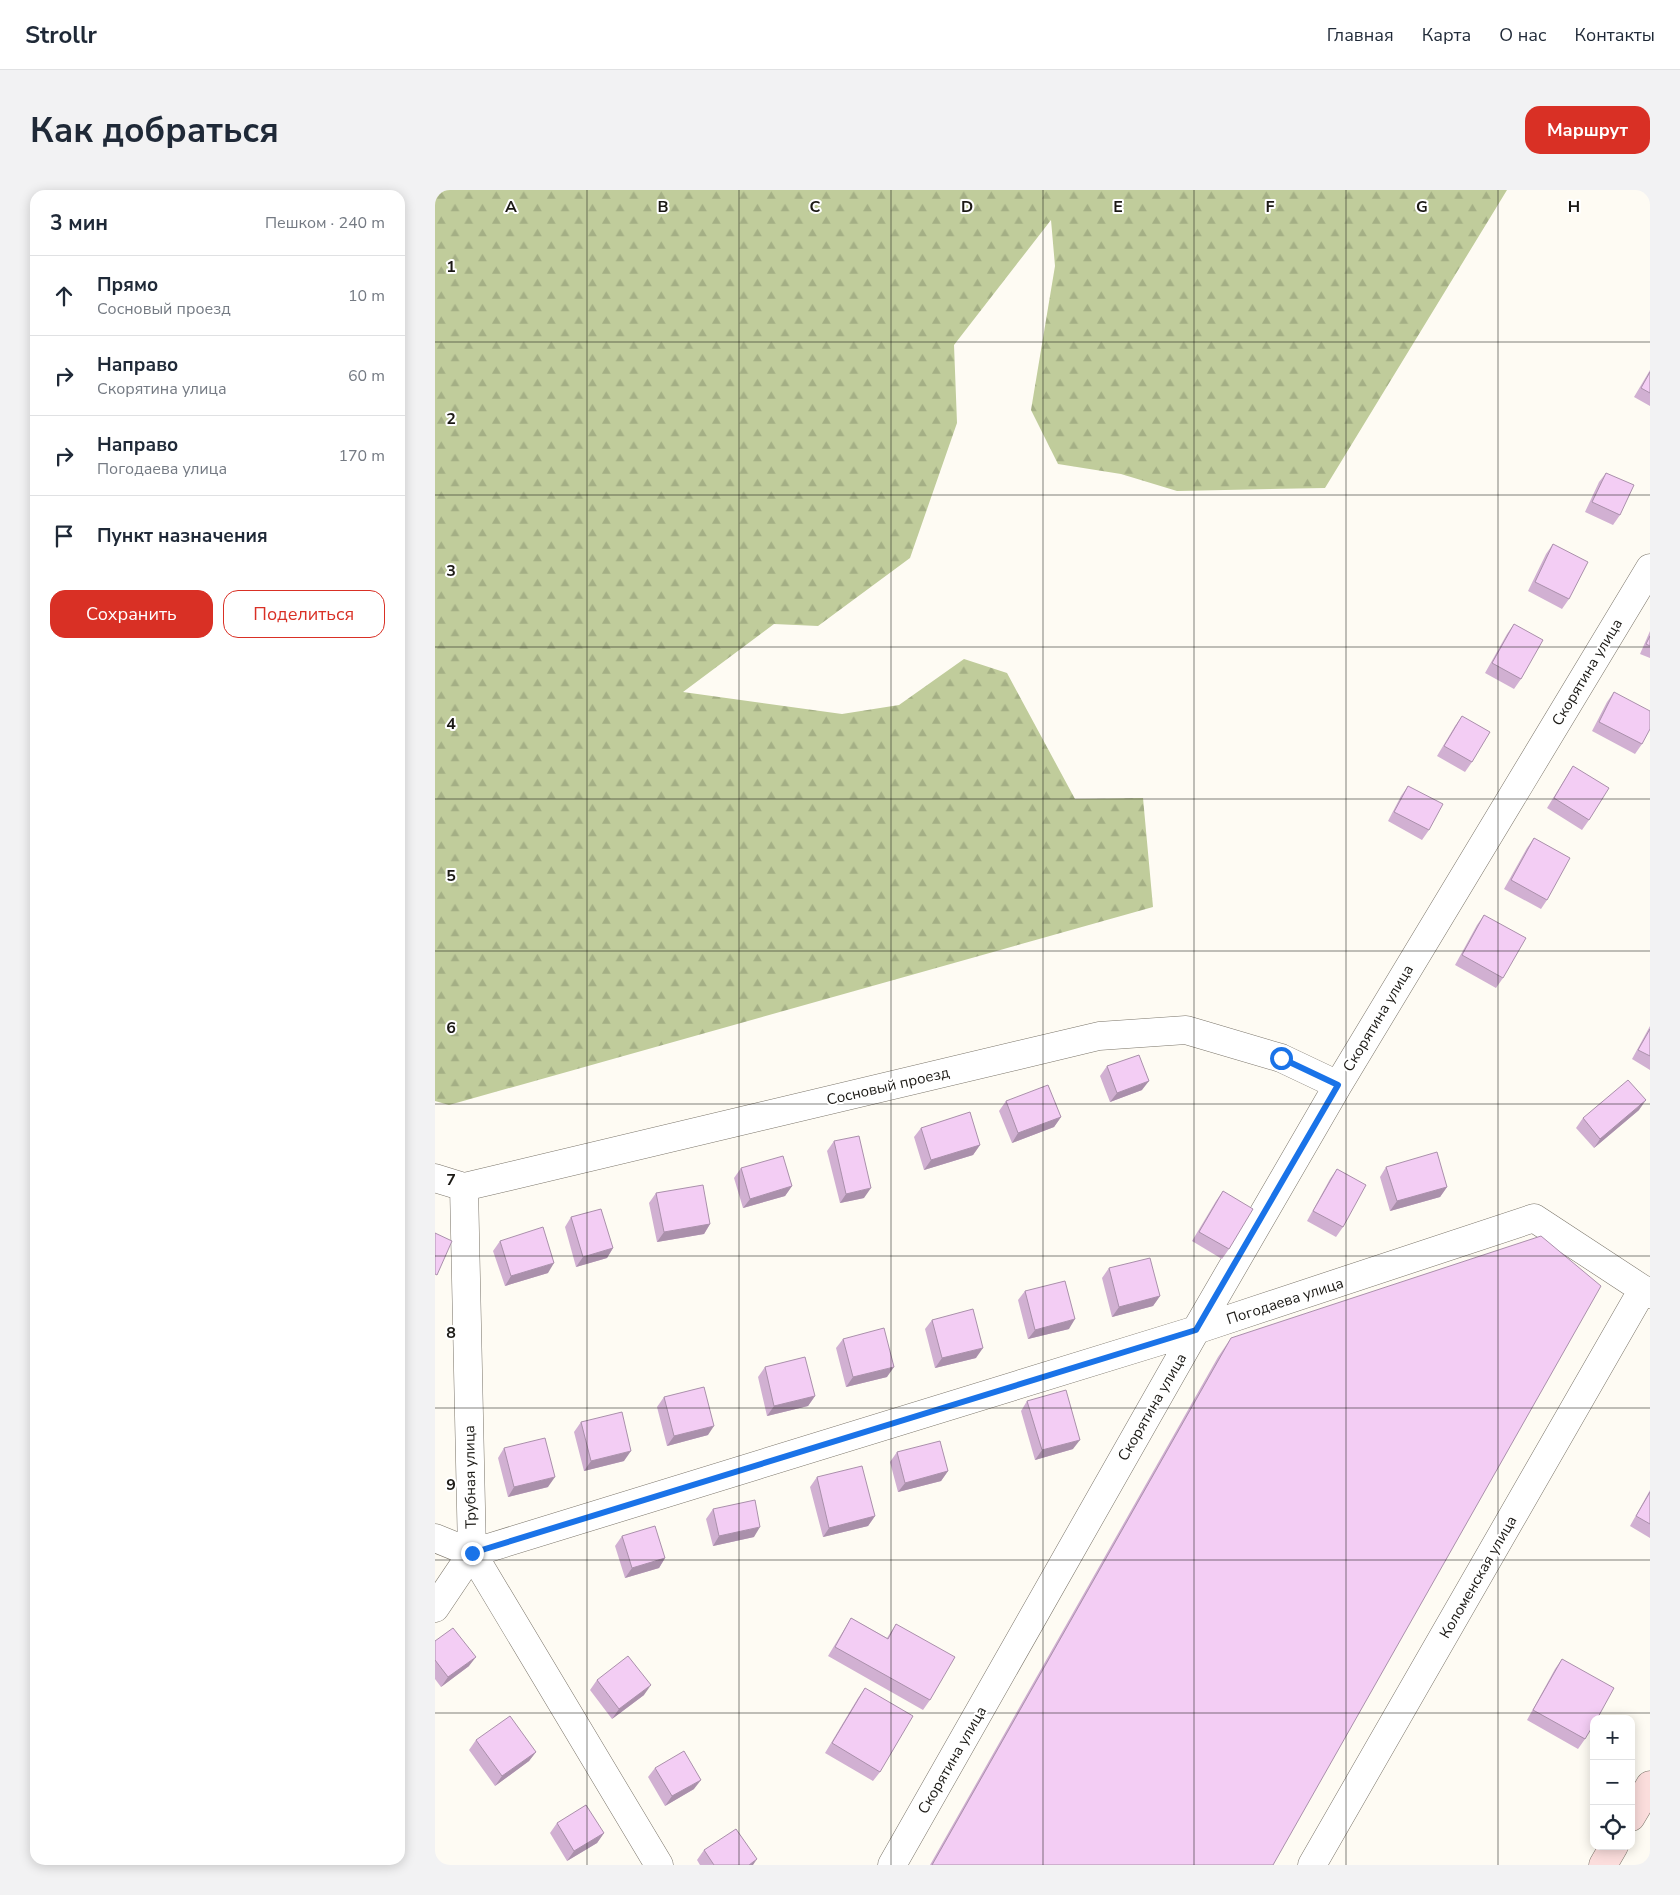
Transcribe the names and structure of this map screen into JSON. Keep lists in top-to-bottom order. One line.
{"streets":{"street":["Скорятина улица","Сосновый проезд","Погодаева улица","Трубная улица","Коломенская улица"]},"crossings":[["Скорятина улица","Сосновый проезд"],["Скорятина улица","Погодаева улица"],["Сосновый проезд","Трубная улица"],["Погодаева улица","Трубная улица"],["Погодаева улица","Коломенская улица"]],"page":{"header":"Strollr","nav":["Главная","Карта","О нас","Контакты"],"buttons":["Маршрут",["Сохранить","Поделиться"]],"title":"Как добраться","heading":["3 мин","Пешком · 240 m"],"list":[["Прямо","Сосновый проезд","10 m"],["Направо","Скорятина улица","60 m"],["Направо","Погодаева улица","170 m"],"Пункт назначения"],"map_buttons":["+","−"]},"grid":{"columns":["A","B","C","D","E","F","G","H"],"rows":["1","2","3","4","5","6","7","8","9"]}}
